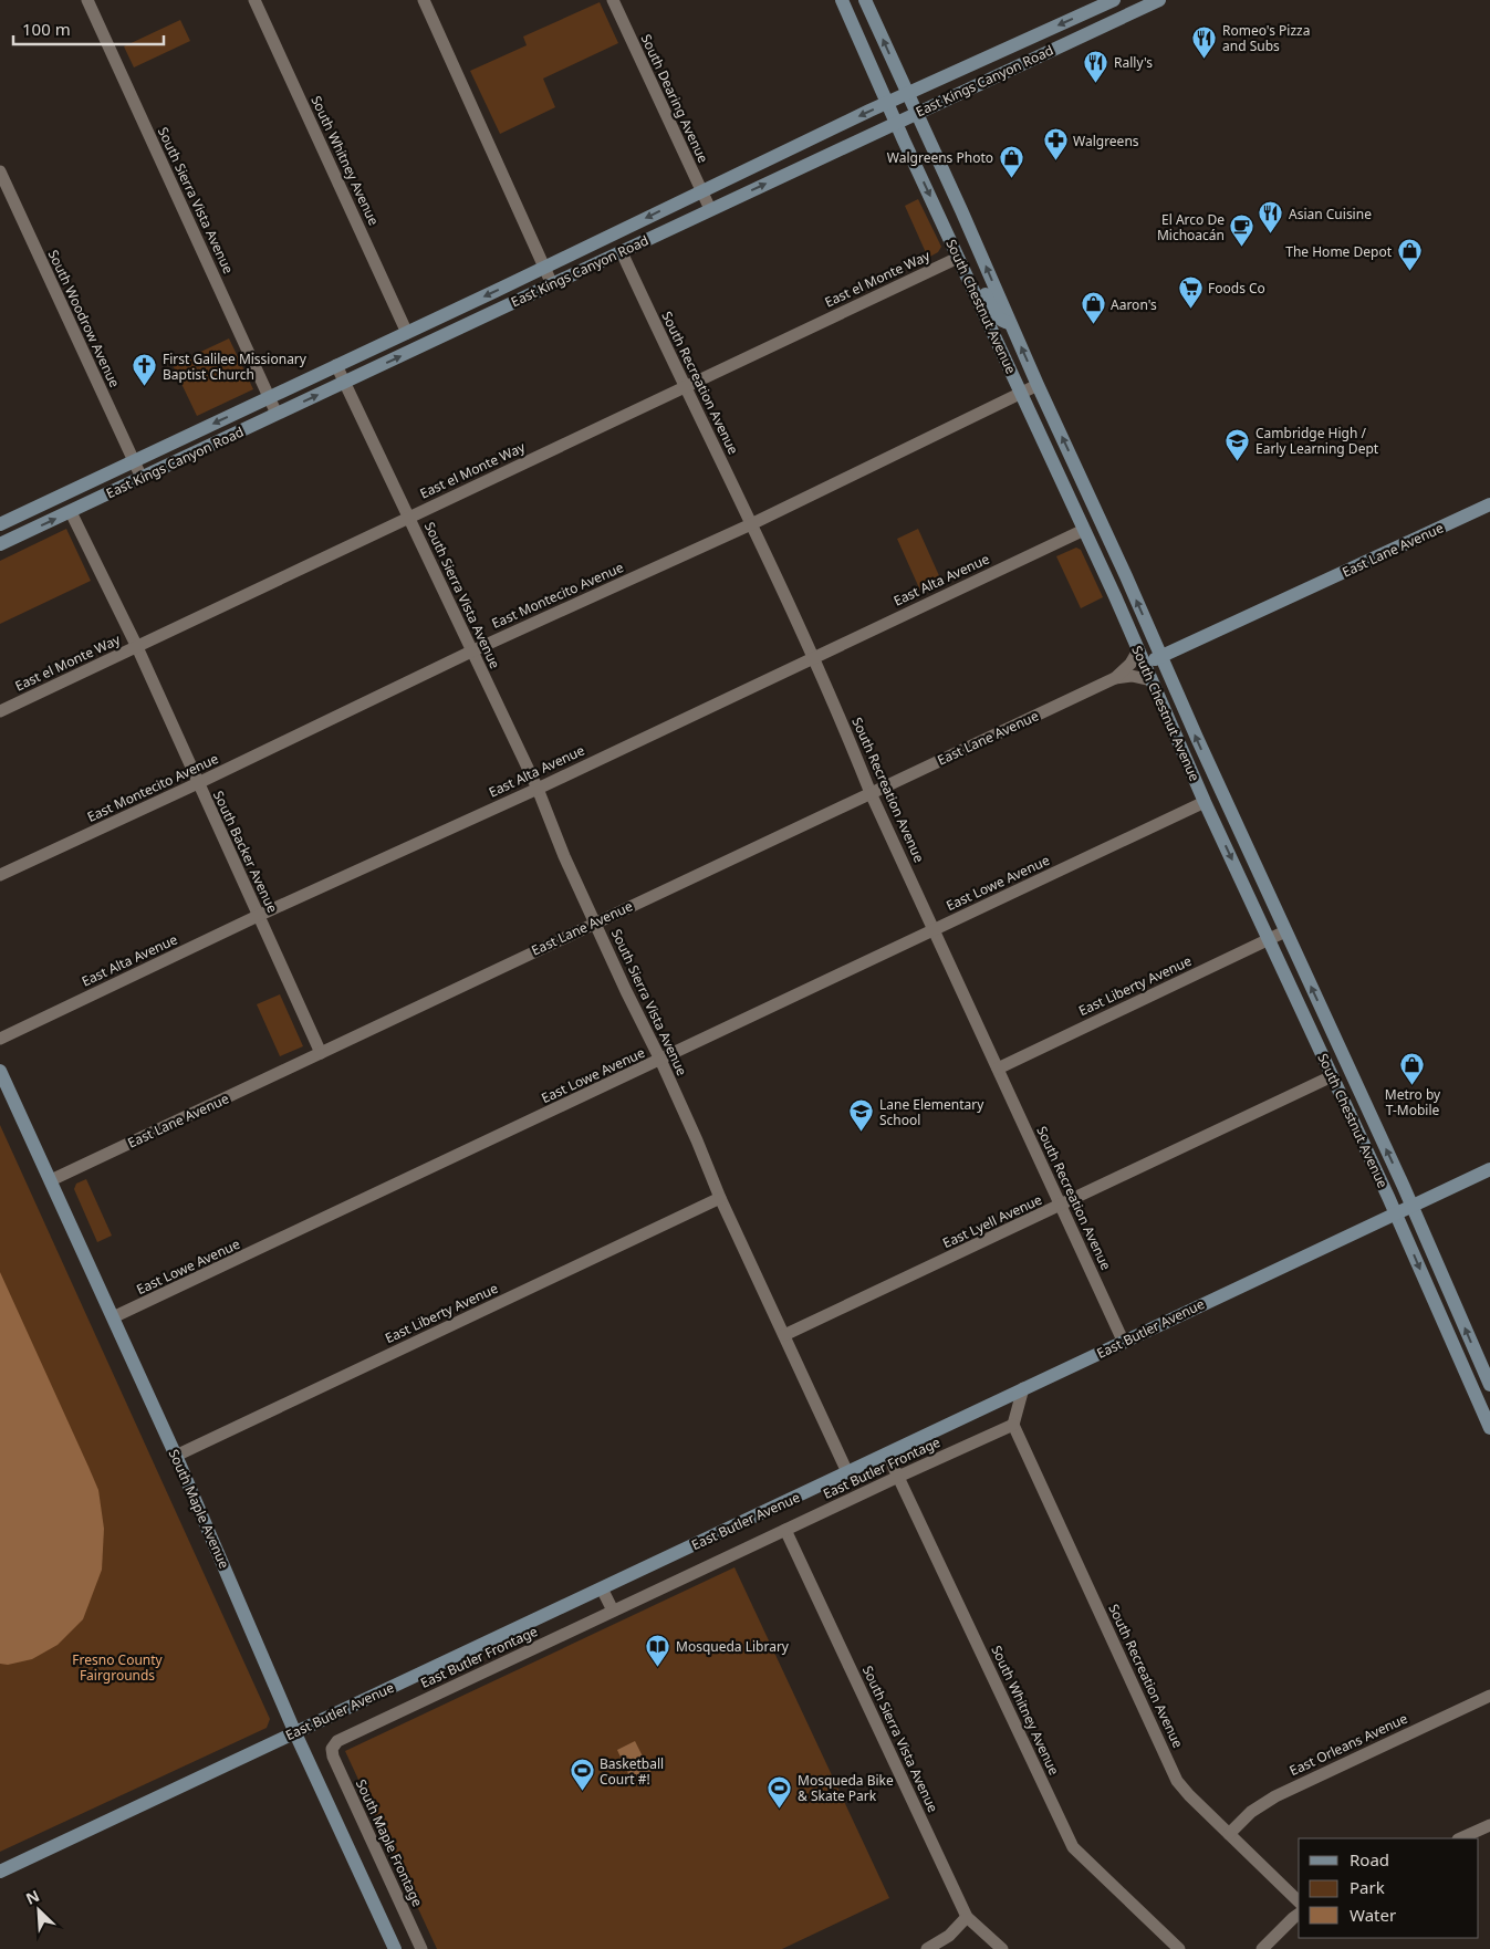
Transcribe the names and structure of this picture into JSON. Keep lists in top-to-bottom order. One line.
{"streets":{"main road":["East Kings Canyon Road","South Chestnut Avenue","East Lane Avenue","East Butler Avenue","South Maple Avenue"],"street":["South Dearing Avenue","South Whitney Avenue","South Sierra Vista Avenue","East el Monte Way","South Woodrow Avenue","South Recreation Avenue","East Alta Avenue","East Montecito Avenue","South Backer Avenue","East Lowe Avenue","East Liberty Avenue","East Lyell Avenue","East Butler Frontage","East Orleans Avenue","South Maple Frontage"]},"crossings":[["East Kings Canyon Road","South Dearing Avenue"],["East Kings Canyon Road","South Whitney Avenue"],["East Kings Canyon Road","South Sierra Vista Avenue"],["East Kings Canyon Road","South Chestnut Avenue"],["East Kings Canyon Road","South Woodrow Avenue"],["East Kings Canyon Road","South Recreation Avenue"],["East Kings Canyon Road","South Backer Avenue"],["South Whitney Avenue","East Butler Avenue"],["South Whitney Avenue","East Butler Frontage"],["South Sierra Vista Avenue","East el Monte Way"],["South Sierra Vista Avenue","East Lane Avenue"],["South Sierra Vista Avenue","East Alta Avenue"],["South Sierra Vista Avenue","East Montecito Avenue"],["South Sierra Vista Avenue","East Lowe Avenue"],["South Sierra Vista Avenue","East Liberty Avenue"],["South Sierra Vista Avenue","East Lyell Avenue"],["South Sierra Vista Avenue","East Butler Avenue"],["South Sierra Vista Avenue","East Butler Frontage"],["East el Monte Way","South Chestnut Avenue"],["East el Monte Way","South Recreation Avenue"],["East el Monte Way","South Backer Avenue"],["South Chestnut Avenue","East Lane Avenue"],["South Chestnut Avenue","East Alta Avenue"],["South Chestnut Avenue","East Montecito Avenue"],["South Chestnut Avenue","East Lowe Avenue"],["South Chestnut Avenue","East Liberty Avenue"],["South Chestnut Avenue","East Lyell Avenue"],["South Chestnut Avenue","East Butler Avenue"],["South Recreation Avenue","East Lane Avenue"],["South Recreation Avenue","East Alta Avenue"],["South Recreation Avenue","East Montecito Avenue"],["South Recreation Avenue","East Lowe Avenue"],["South Recreation Avenue","East Liberty Avenue"],["South Recreation Avenue","East Lyell Avenue"],["South Recreation Avenue","East Butler Avenue"],["South Recreation Avenue","East Butler Frontage"],["South Recreation Avenue","East Orleans Avenue"],["East Lane Avenue","South Backer Avenue"],["East Lane Avenue","South Maple Avenue"],["East Alta Avenue","South Backer Avenue"],["East Montecito Avenue","South Backer Avenue"],["East Lowe Avenue","South Maple Avenue"],["East Liberty Avenue","South Maple Avenue"],["East Butler Avenue","South Maple Avenue"],["East Butler Frontage","South Maple Frontage"]],"parks":["Fresno County Fairgrounds"],"places":{"restaurant":["Romeo's Pizza and Subs","Rally's","Asian Cuisine"],"pharmacy":["Walgreens"],"shop":["Walgreens Photo","The Home Depot","Aaron's","Metro by T-Mobile"],"cafe":["El Arco De Michoacán"],"supermarket":["Foods Co"],"church":["First Galilee Missionary Baptist Church"],"school or university":["Cambridge High / Early Learning Dept","Lane Elementary School"],"library":["Mosqueda Library"],"sports":["Basketball Court #!","Mosqueda Bike & Skate Park"]},"legend":["Road","Park","Water"],"scale_bar":"100 m","north":"top left"}
